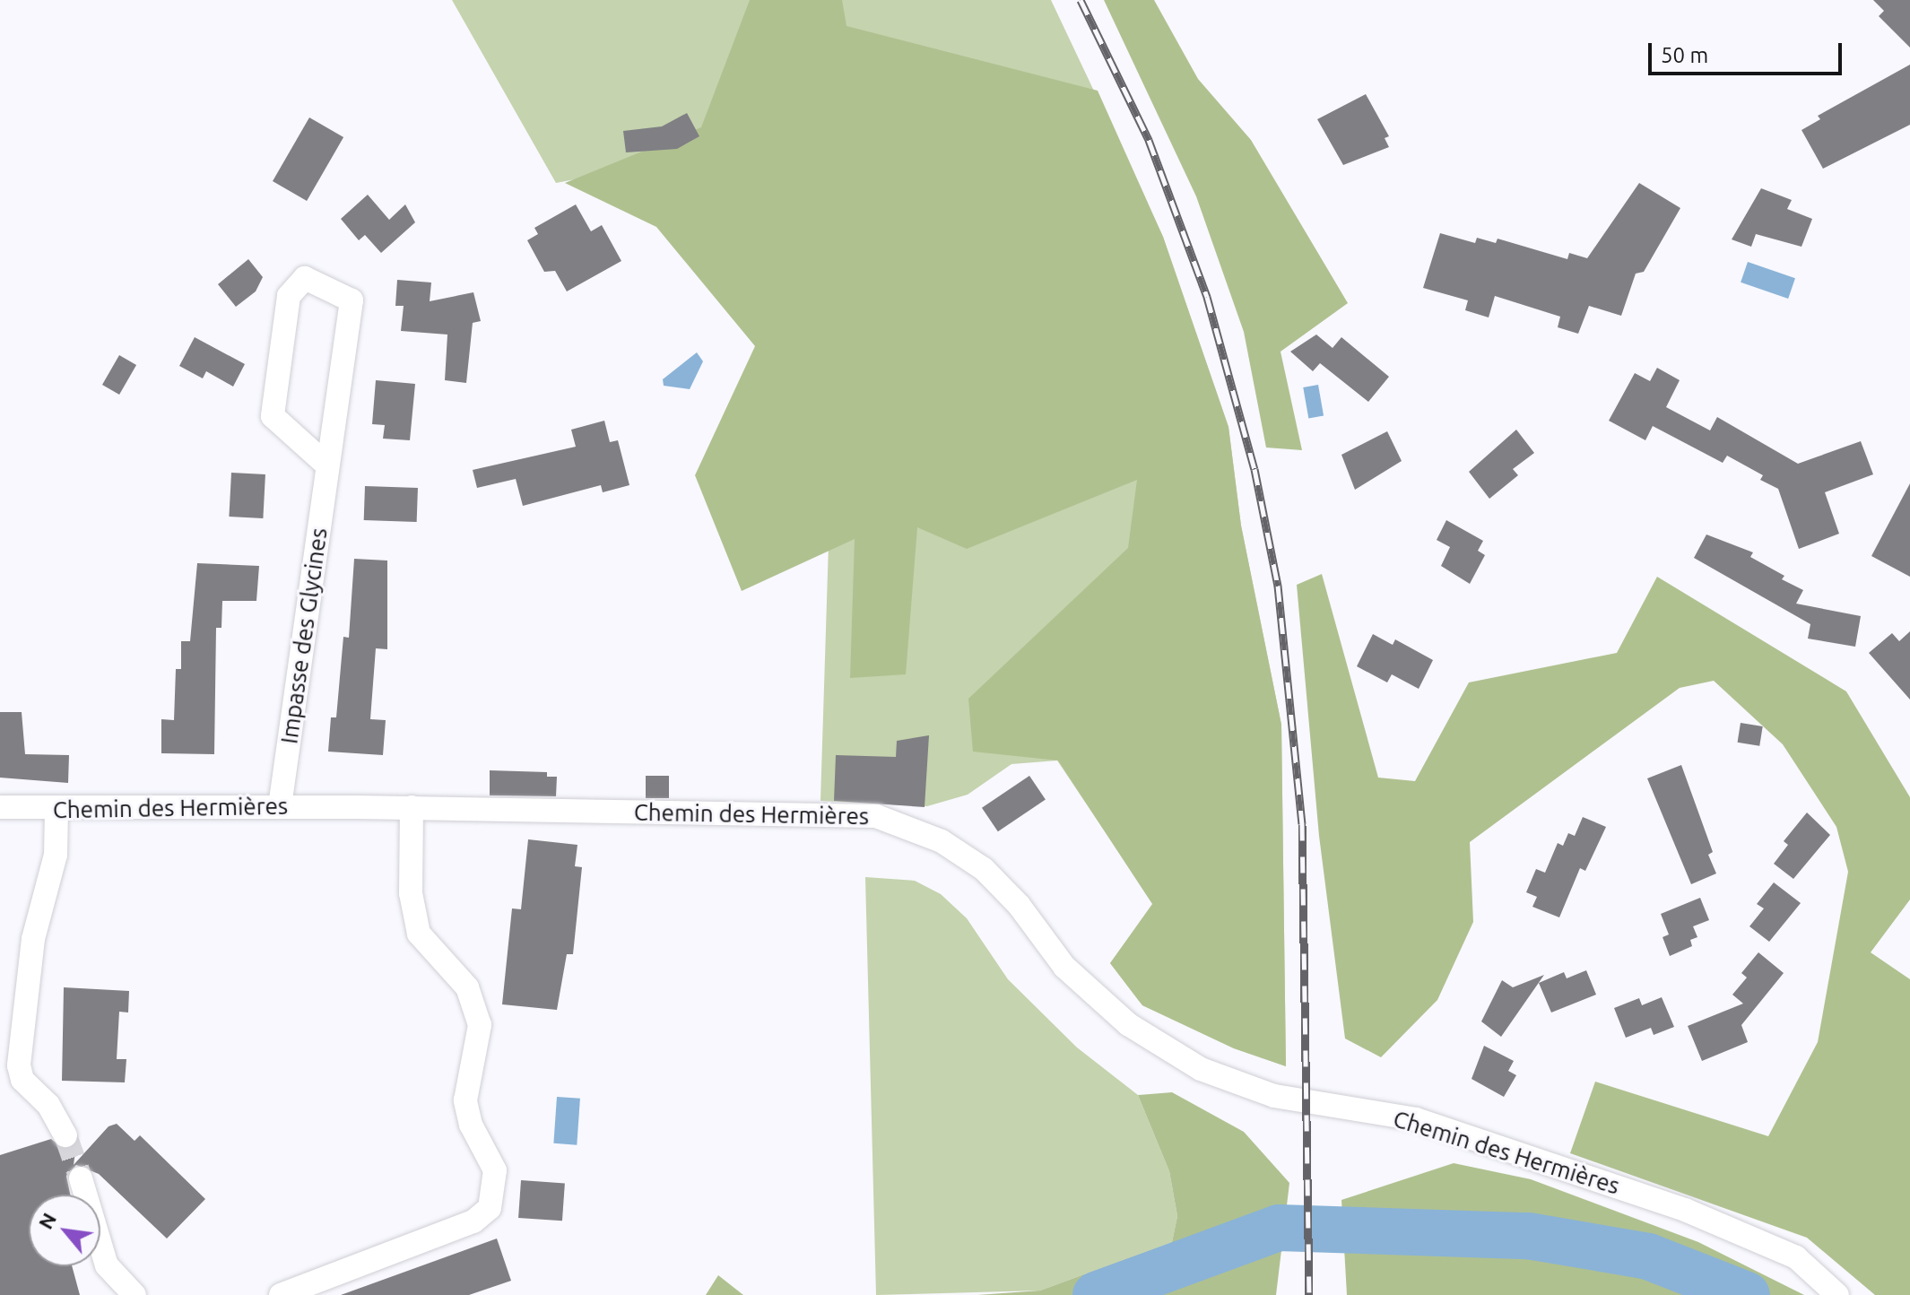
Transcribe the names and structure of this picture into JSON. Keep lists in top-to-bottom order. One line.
{"streets":{"street":["Impasse des Glycines","Chemin des Hermières"]},"crossings":[["Impasse des Glycines","Chemin des Hermières"]],"scale_bar":"50 m","north":"top left"}
